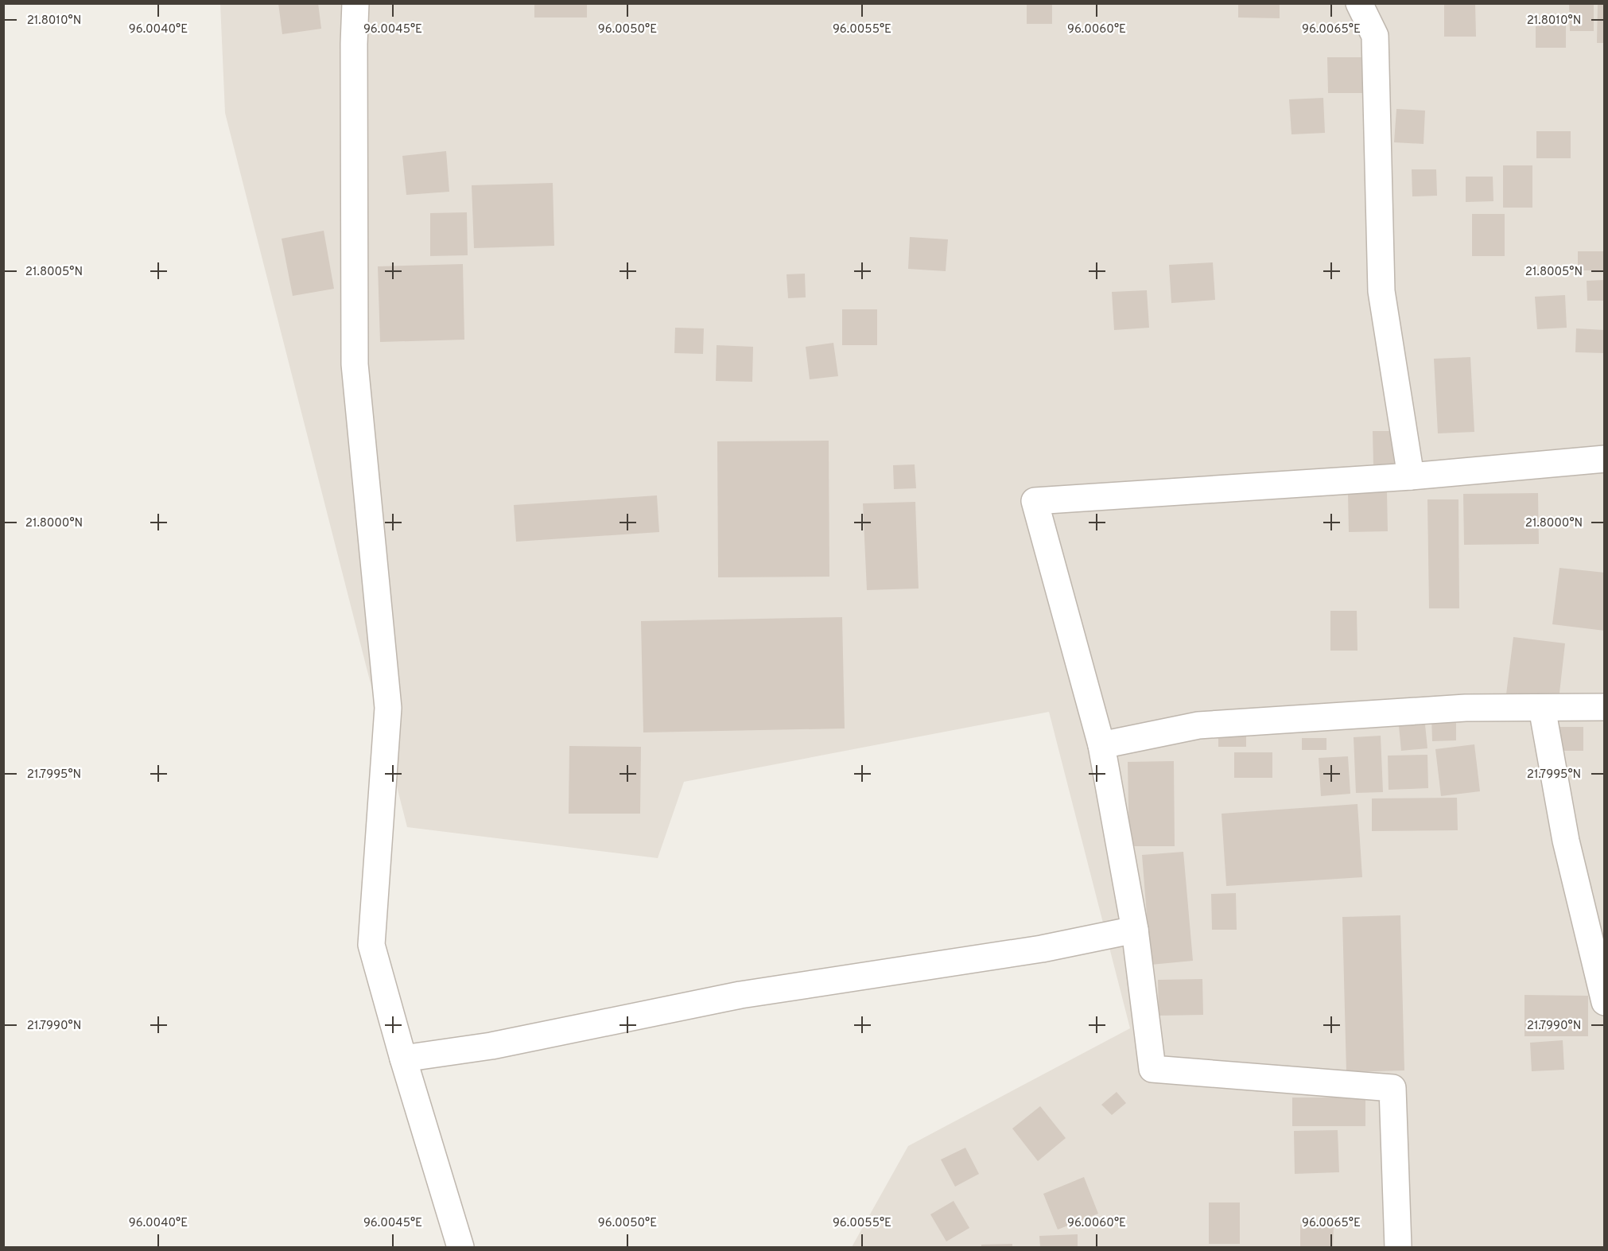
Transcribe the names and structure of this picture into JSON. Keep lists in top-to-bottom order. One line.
{"coordinates":["21.8010°N","96.0040°E","96.0045°E","96.0050°E","96.0055°E","96.0060°E","96.0065°E","21.8005°N","21.8000°N","21.7995°N","21.7990°N"]}
